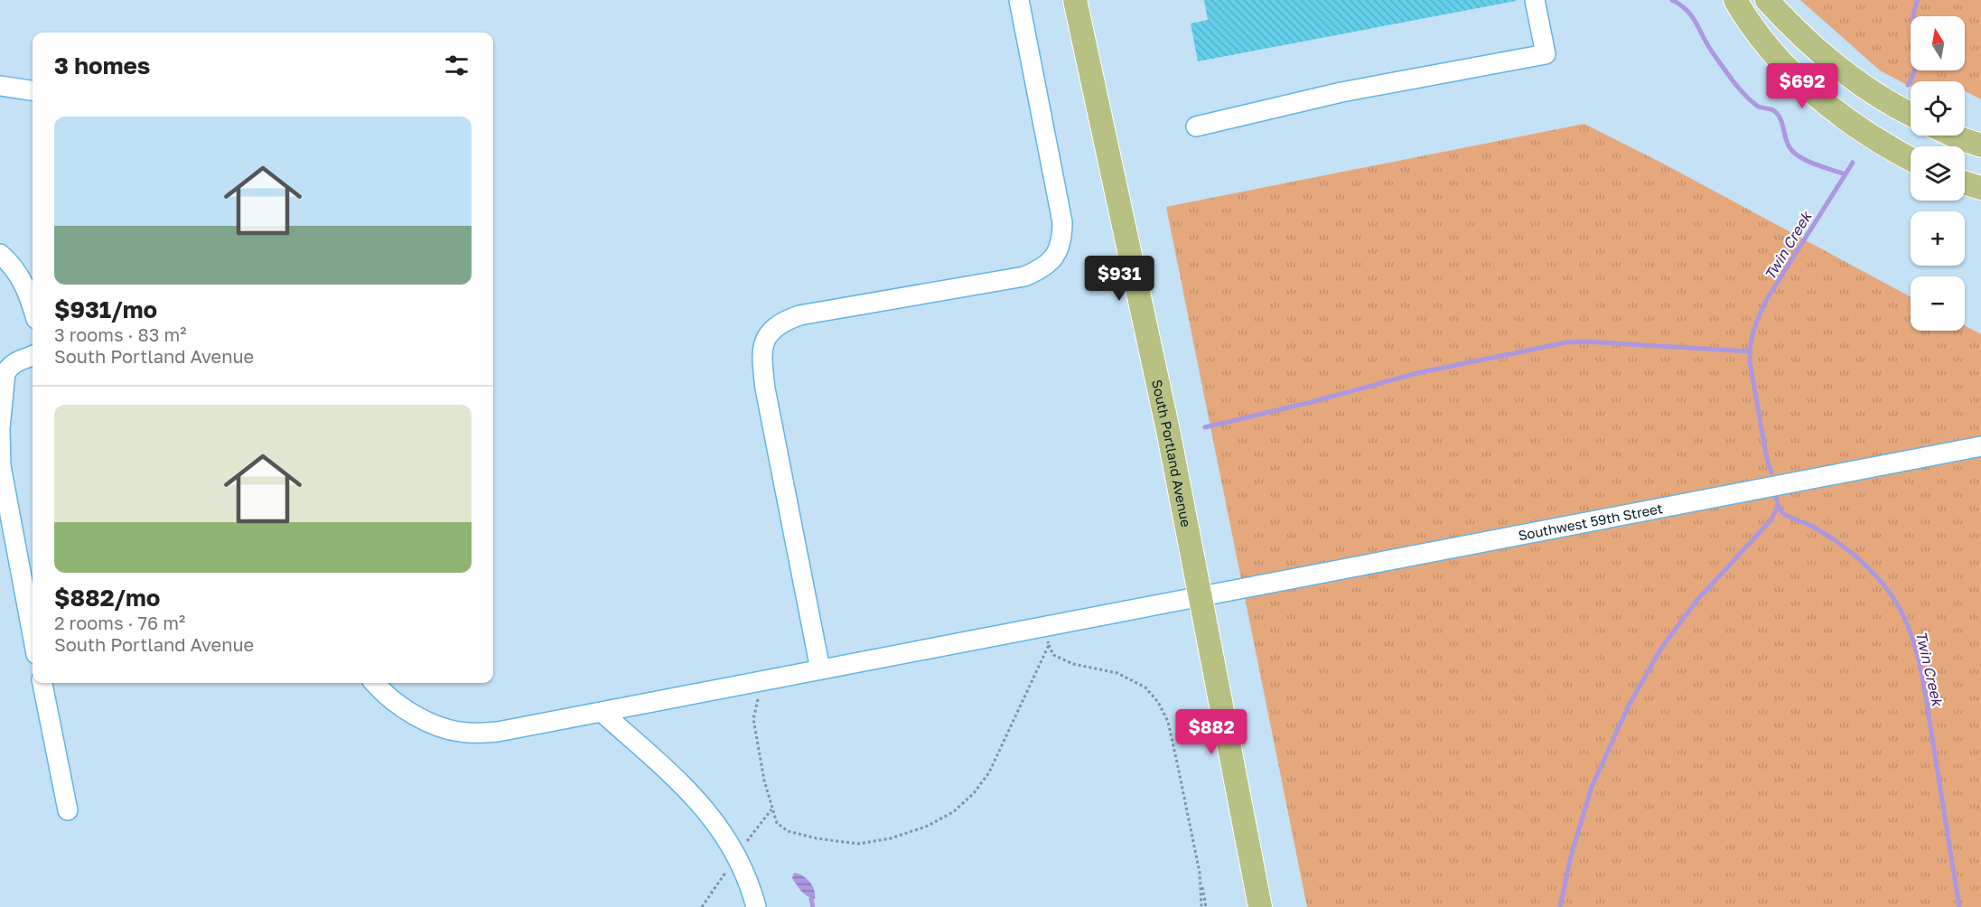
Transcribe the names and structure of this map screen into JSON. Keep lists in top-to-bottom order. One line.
{"streets":{"main road":["South Portland Avenue"],"street":["Southwest 59th Street"]},"crossings":[["South Portland Avenue","Southwest 59th Street"]],"water":["Twin Creek"],"north":"top","page":{"map_buttons":["+","−"],"heading":"3 homes","price":["$692","$931","$882"],"list":[{"name":"$931/mo","note":"3 rooms · 83 m² · South Portland Avenue"},{"name":"$882/mo","note":"2 rooms · 76 m² · South Portland Avenue"}]}}
